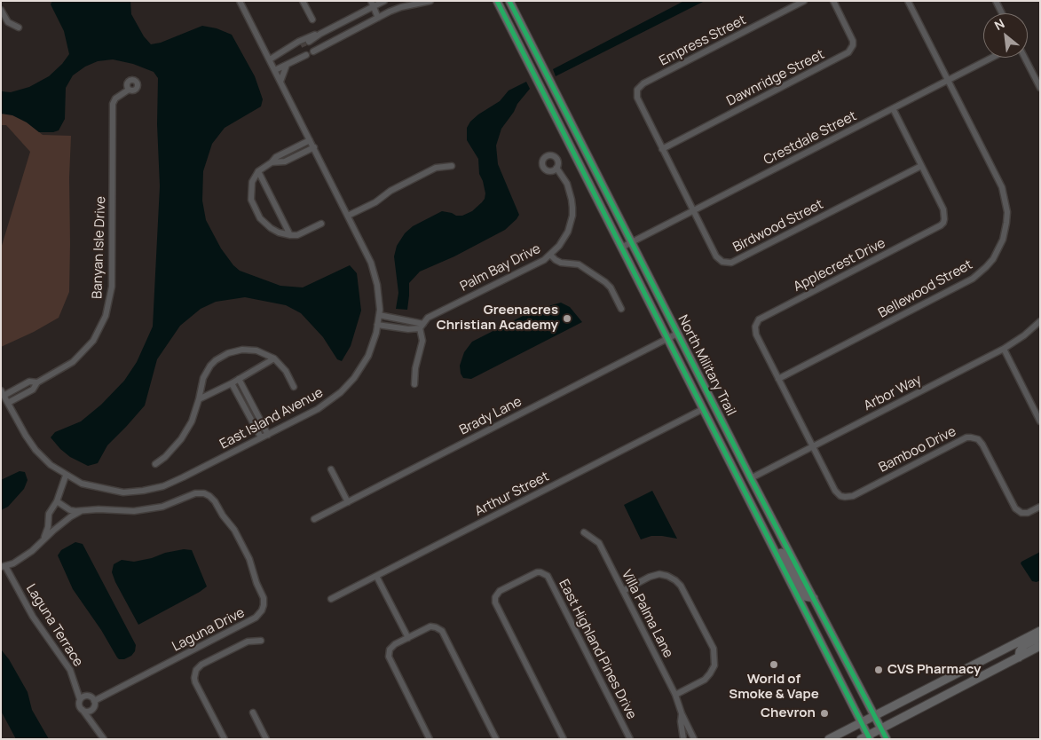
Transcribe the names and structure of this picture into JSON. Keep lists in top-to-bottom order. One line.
{"streets":{"main road":["North Military Trail"],"street":["Empress Street","Dawnridge Street","Crestdale Street","Birdwood Street","Banyan Isle Drive","Applecrest Drive","Palm Bay Drive","Bellewood Street","Arbor Way","Brady Lane","East Island Avenue","Bamboo Drive","Arthur Street","Villa Palma Lane","Laguna Terrace","Laguna Drive","East Highland Pines Drive"]},"crossings":[["Empress Street","Birdwood Street"],["Dawnridge Street","Birdwood Street"],["Crestdale Street","Birdwood Street"],["Crestdale Street","Applecrest Drive"],["Crestdale Street","Bellewood Street"],["Crestdale Street","North Military Trail"],["Birdwood Street","Applecrest Drive"],["Banyan Isle Drive","East Island Avenue"],["Applecrest Drive","Bellewood Street"],["Applecrest Drive","Arbor Way"],["Applecrest Drive","Bamboo Drive"],["North Military Trail","Arbor Way"],["North Military Trail","Brady Lane"],["North Military Trail","Arthur Street"],["Arbor Way","Bamboo Drive"],["Laguna Terrace","Laguna Drive"]],"places":["Greenacres Christian Academy","World of Smoke & Vape","CVS Pharmacy","Chevron"],"north":"top left"}
